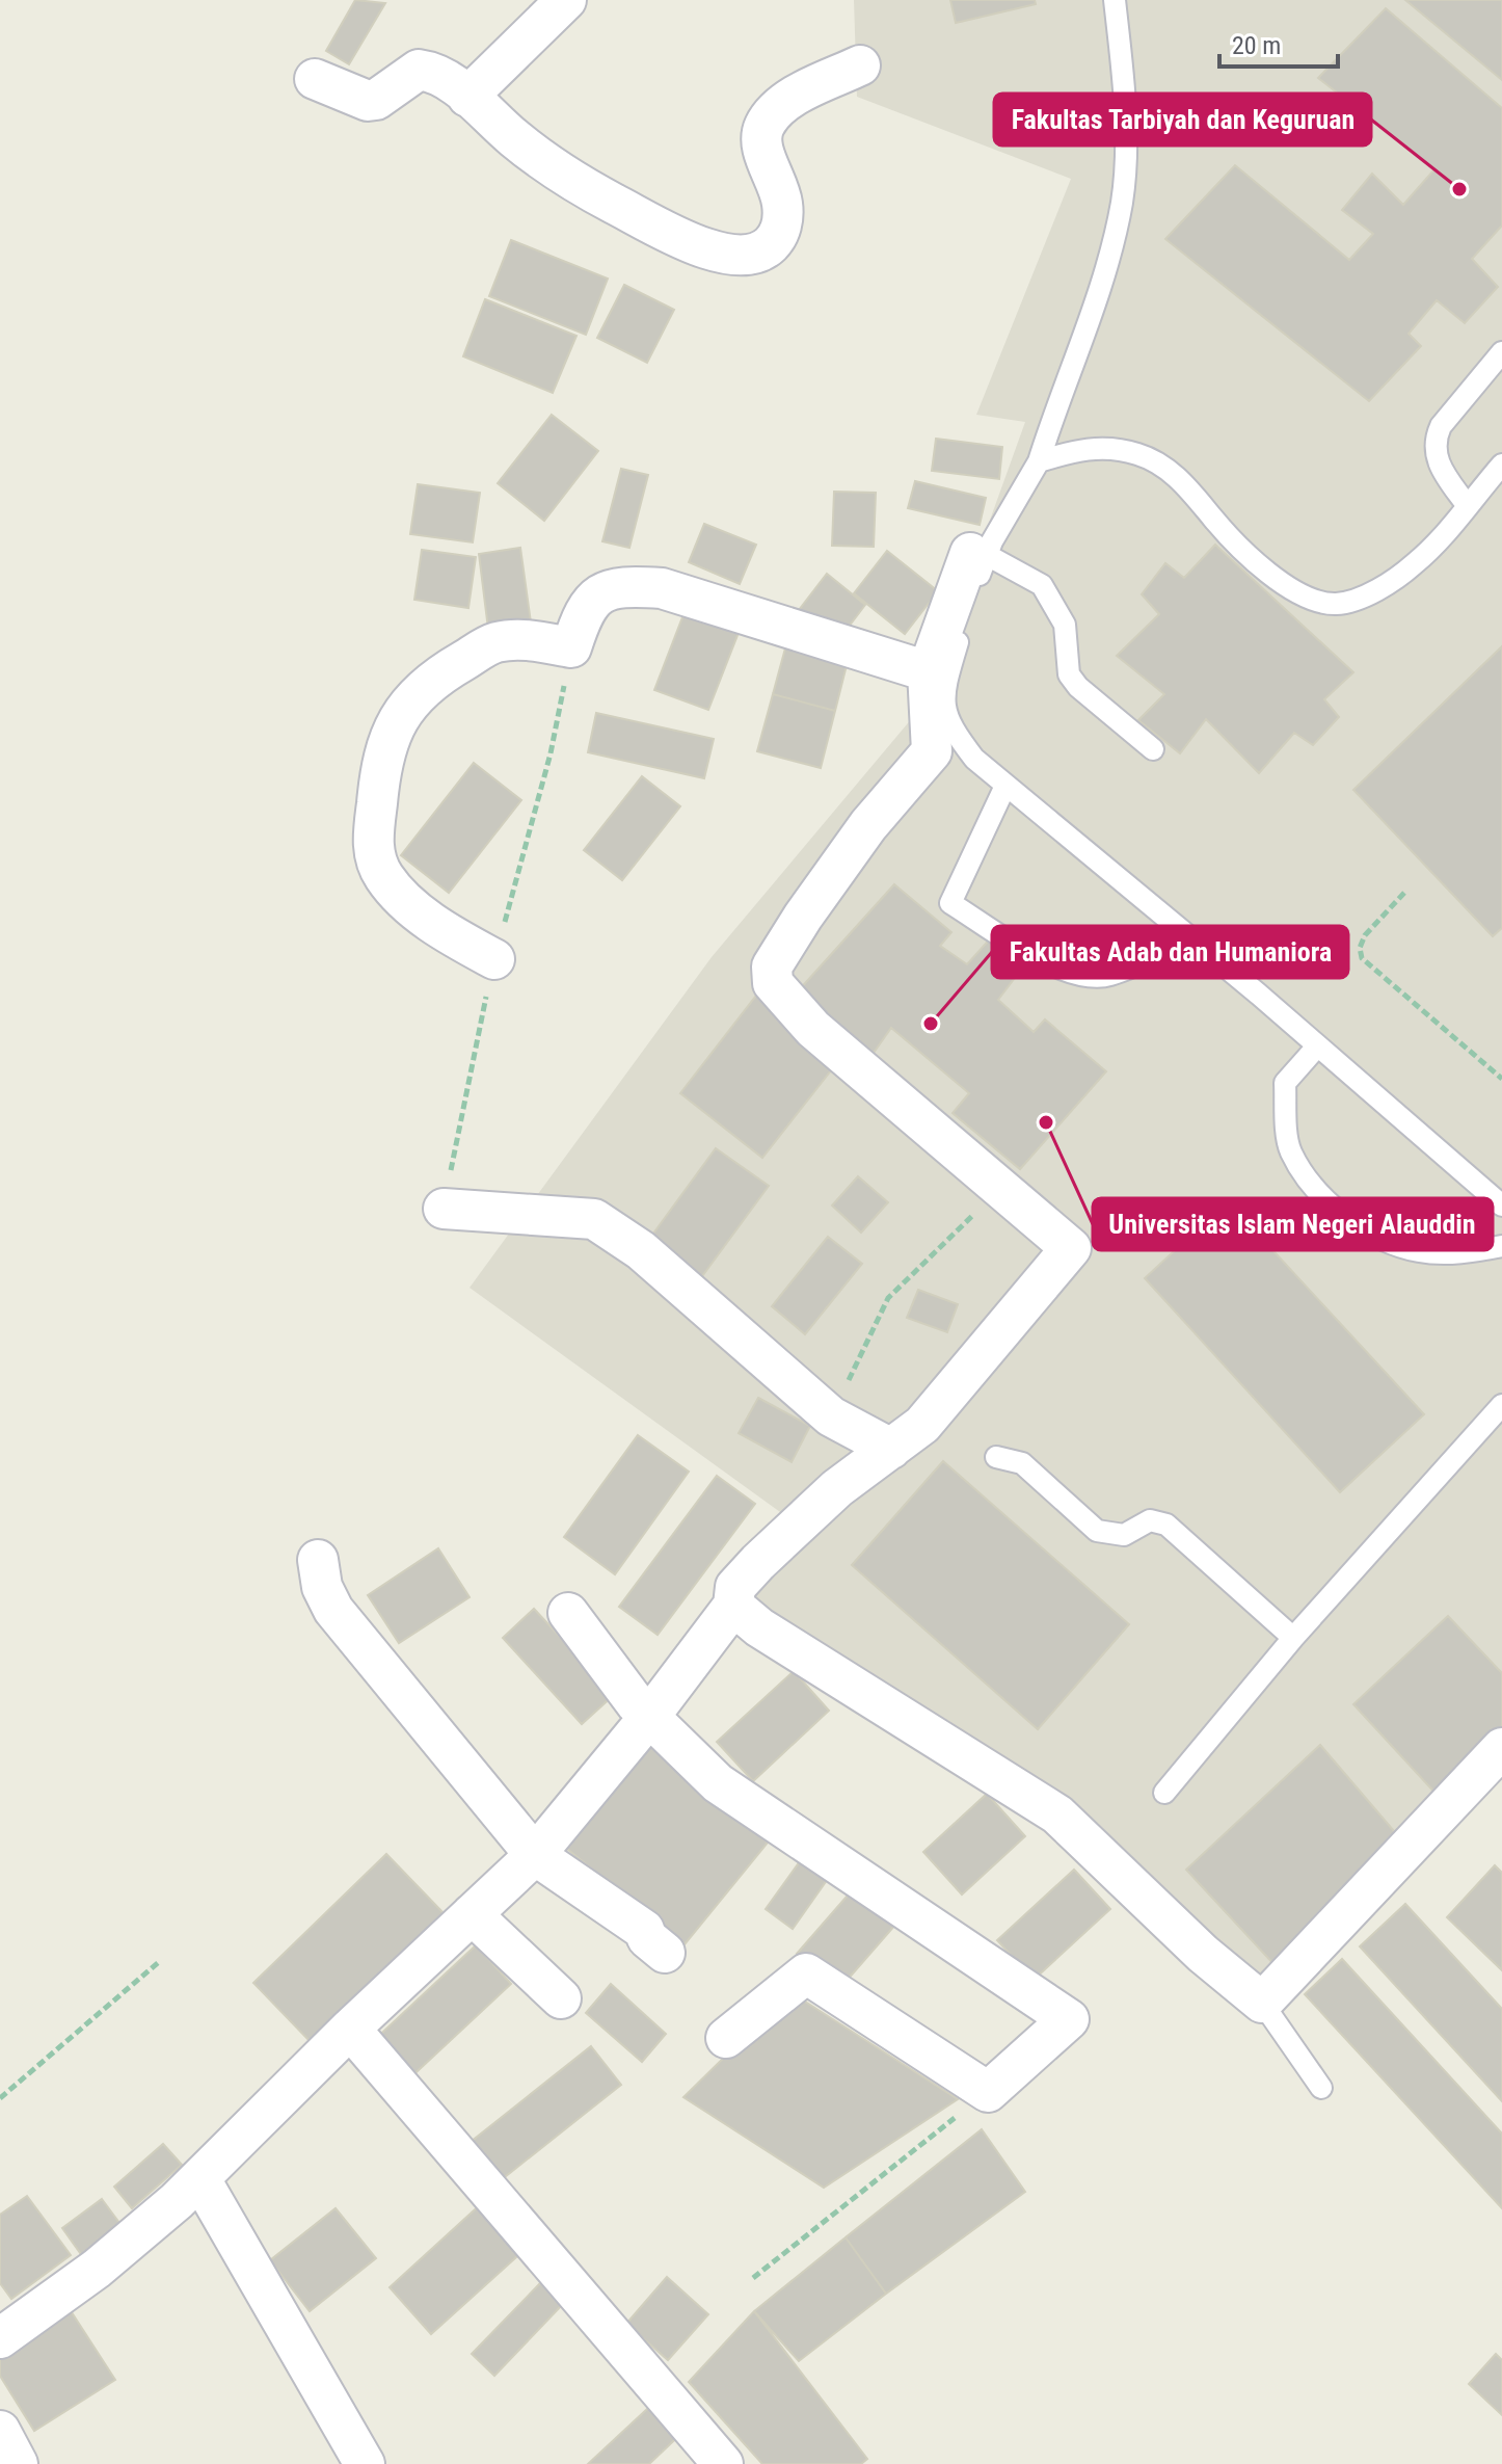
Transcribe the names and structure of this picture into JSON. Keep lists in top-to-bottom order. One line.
{"places":["Fakultas Tarbiyah dan Keguruan","Fakultas Adab dan Humaniora","Universitas Islam Negeri Alauddin"],"scale_bar":"20 m"}
